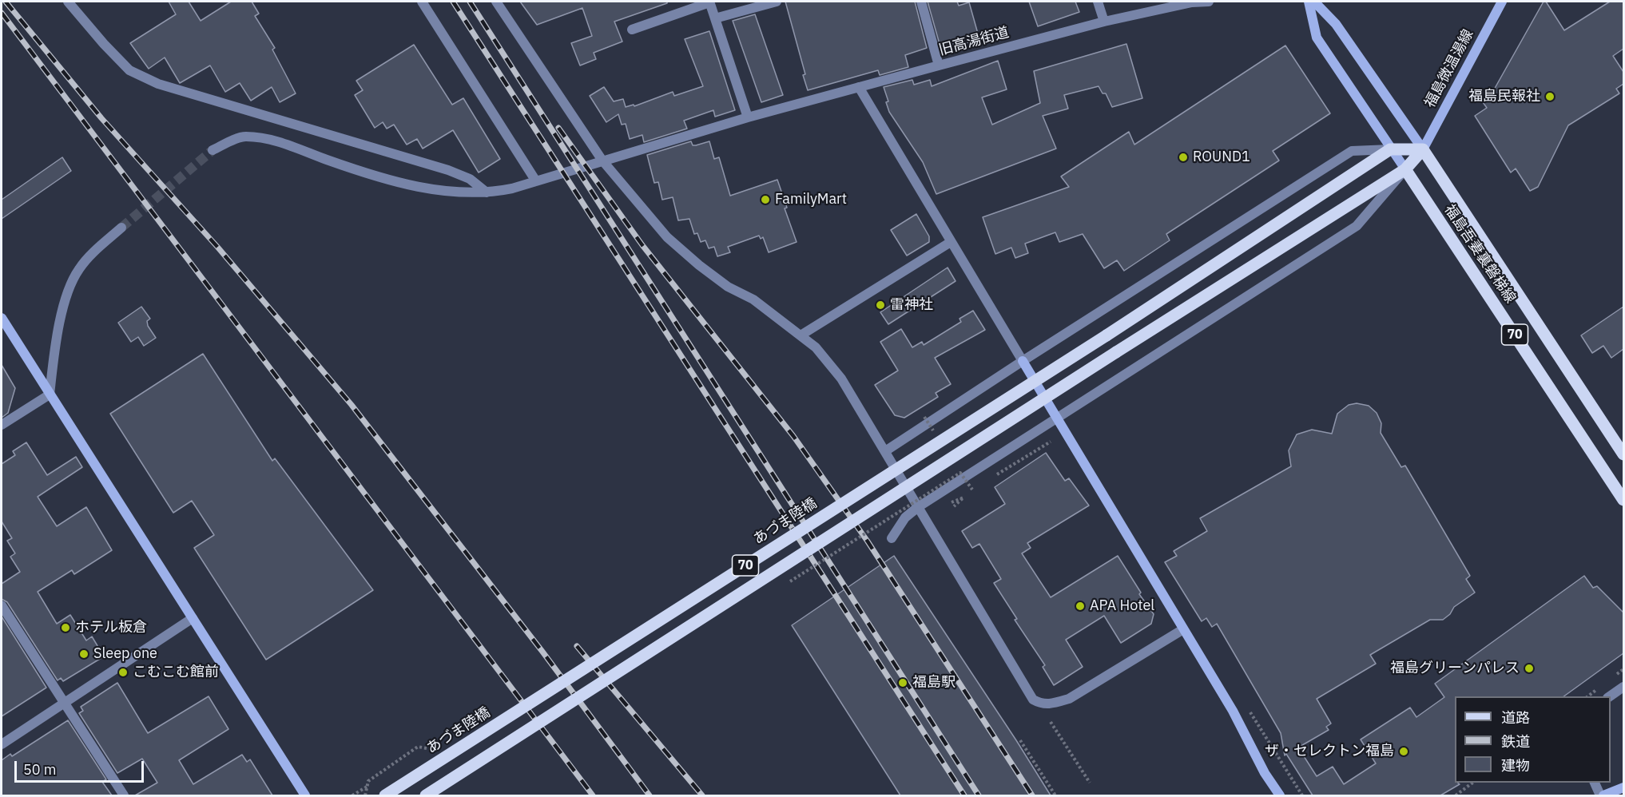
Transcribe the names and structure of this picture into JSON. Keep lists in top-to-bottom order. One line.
{"streets":{"main road":["福島吾妻裏磐梯線","70","あづま陸橋"],"street":["旧高湯街道","福島微温湯線"]},"crossings":[["福島微温湯線","福島吾妻裏磐梯線"],["福島微温湯線","70"],["福島吾妻裏磐梯線","70"]],"places":["福島民報社","ROUND1","FamilyMart","雷神社","APA Hotel","ホテル板倉","Sleep one","福島グリーンパレス","こむこむ館前","福島駅","ザ・セレクトン福島"],"legend":["道路","鉄道","建物"],"scale_bar":"50 m"}
